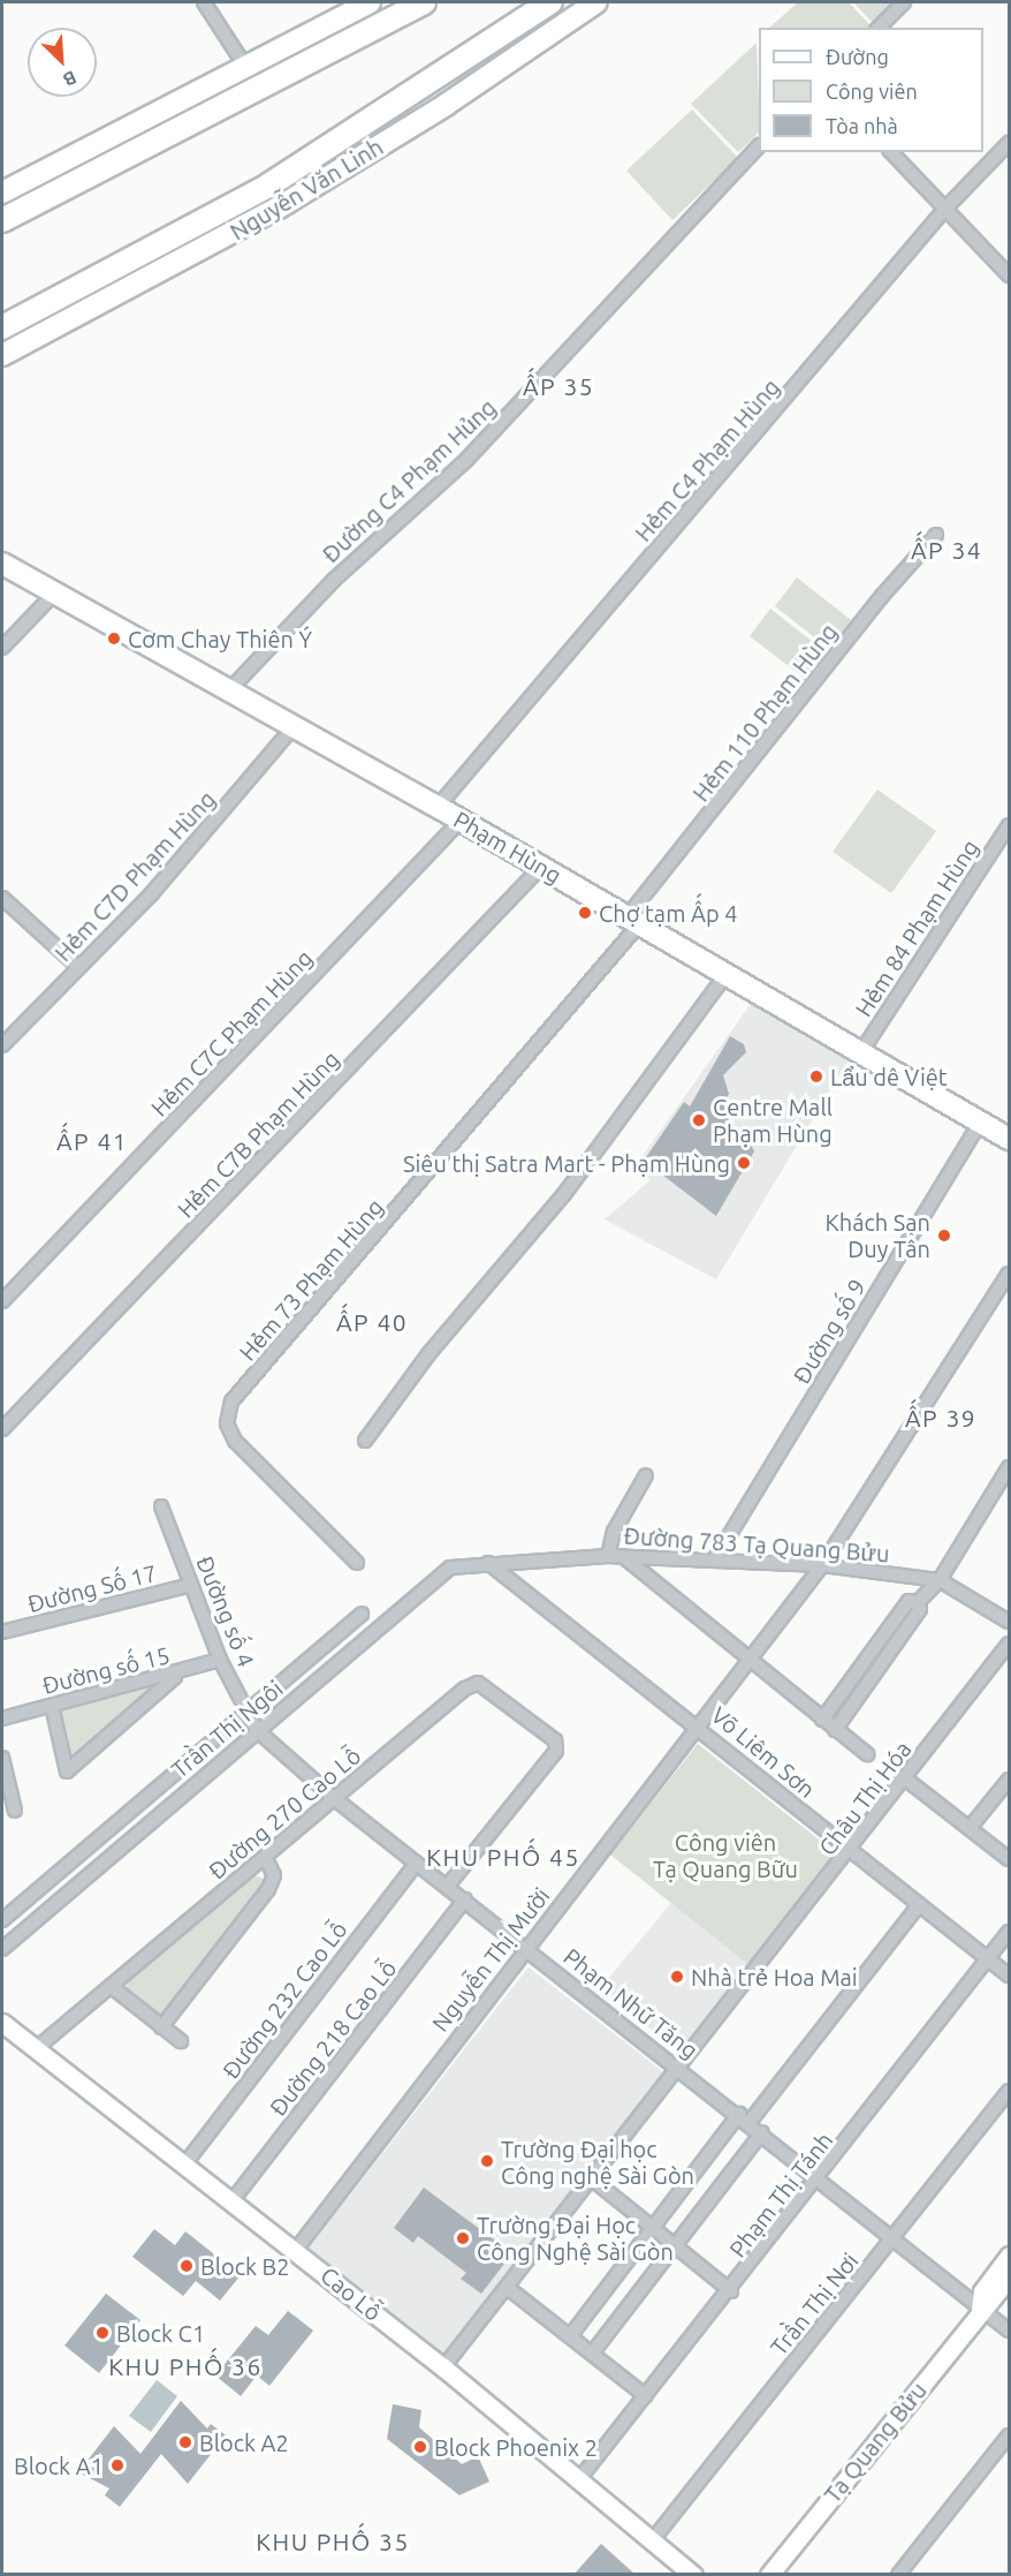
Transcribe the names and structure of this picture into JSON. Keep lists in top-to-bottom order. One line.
{"streets":{"highway":["Nguyễn Văn Linh"],"main road":["Phạm Hùng"],"street":["Hẻm C4 Phạm Hùng","Đường C4 Phạm Hủng","Hẻm 110 Phạm Hùng","Hẻm C7D Phạm Hùng","Hẻm 84 Phạm Hùng","Hẻm C7C Phạm Hùng","Hẻm C7B Phạm Hùng","Hẻm 73 Phạm Hùng","Đường số 9","Đường 783 Tạ Quang Bửu","Đường Số 17","Đường số 4","Đường số 15","Trần Thị Ngôi","Võ Liêm Sơn","Châu Thị Hóa","Đường 270 Cao Lỗ","Nguyễn Thị Mười","Đường 232 Cao Lỗ","Phạm Nhữ Tăng","Đường 218 Cao Lỗ","Phạm Thị Tánh","Cao Lỗ","Trần Thị Nơi","Tạ Quang Bửu"]},"crossings":[["Hẻm C4 Phạm Hùng","Phạm Hùng"],["Đường C4 Phạm Hủng","Phạm Hùng"],["Hẻm 110 Phạm Hùng","Phạm Hùng"],["Hẻm 110 Phạm Hùng","Hẻm 73 Phạm Hùng"],["Phạm Hùng","Hẻm C7D Phạm Hùng"],["Phạm Hùng","Hẻm 84 Phạm Hùng"],["Phạm Hùng","Hẻm C7C Phạm Hùng"],["Phạm Hùng","Hẻm C7B Phạm Hùng"],["Phạm Hùng","Hẻm 73 Phạm Hùng"],["Phạm Hùng","Đường số 9"],["Đường số 9","Đường 783 Tạ Quang Bửu"],["Đường 783 Tạ Quang Bửu","Trần Thị Ngôi"],["Đường 783 Tạ Quang Bửu","Võ Liêm Sơn"],["Đường 783 Tạ Quang Bửu","Nguyễn Thị Mười"],["Đường Số 17","Đường số 4"],["Đường số 4","Đường số 15"],["Đường số 4","Trần Thị Ngôi"],["Đường số 4","Phạm Nhữ Tăng"],["Trần Thị Ngôi","Võ Liêm Sơn"],["Trần Thị Ngôi","Phạm Nhữ Tăng"],["Võ Liêm Sơn","Châu Thị Hóa"],["Võ Liêm Sơn","Nguyễn Thị Mười"],["Võ Liêm Sơn","Phạm Thị Tánh"],["Châu Thị Hóa","Phạm Nhữ Tăng"],["Châu Thị Hóa","Cao Lỗ"],["Đường 270 Cao Lỗ","Phạm Nhữ Tăng"],["Đường 270 Cao Lỗ","Cao Lỗ"],["Nguyễn Thị Mười","Phạm Nhữ Tăng"],["Nguyễn Thị Mười","Cao Lỗ"],["Đường 232 Cao Lỗ","Phạm Nhữ Tăng"],["Đường 232 Cao Lỗ","Cao Lỗ"],["Phạm Nhữ Tăng","Đường 218 Cao Lỗ"],["Phạm Nhữ Tăng","Phạm Thị Tánh"],["Phạm Nhữ Tăng","Trần Thị Nơi"],["Phạm Nhữ Tăng","Tạ Quang Bửu"],["Đường 218 Cao Lỗ","Cao Lỗ"],["Phạm Thị Tánh","Cao Lỗ"],["Cao Lỗ","Trần Thị Nơi"]],"districts":["ẤP 35","ẤP 34","ẤP 41","ẤP 40","ẤP 39","KHU PHỐ 45","KHU PHỐ 36","KHU PHỐ 35"],"parks":["Công viên Tạ Quang Bữu"],"places":["Cơm Chay Thiên Ý","Chợ tạm Ấp 4","Lẩu dê Việt","Centre Mall Phạm Hùng","Siêu thị Satra Mart - Phạm Hùng","Khách Sạn Duy Tân","Nhà trẻ Hoa Mai","Trường Đại học Công nghệ Sài Gòn","Trường Đại Học Công Nghệ Sài Gòn","Block B2","Block C1","Block A2","Block Phoenix 2","Block A1"],"legend":["Đường","Công viên","Tòa nhà"],"north":"bottom right"}
